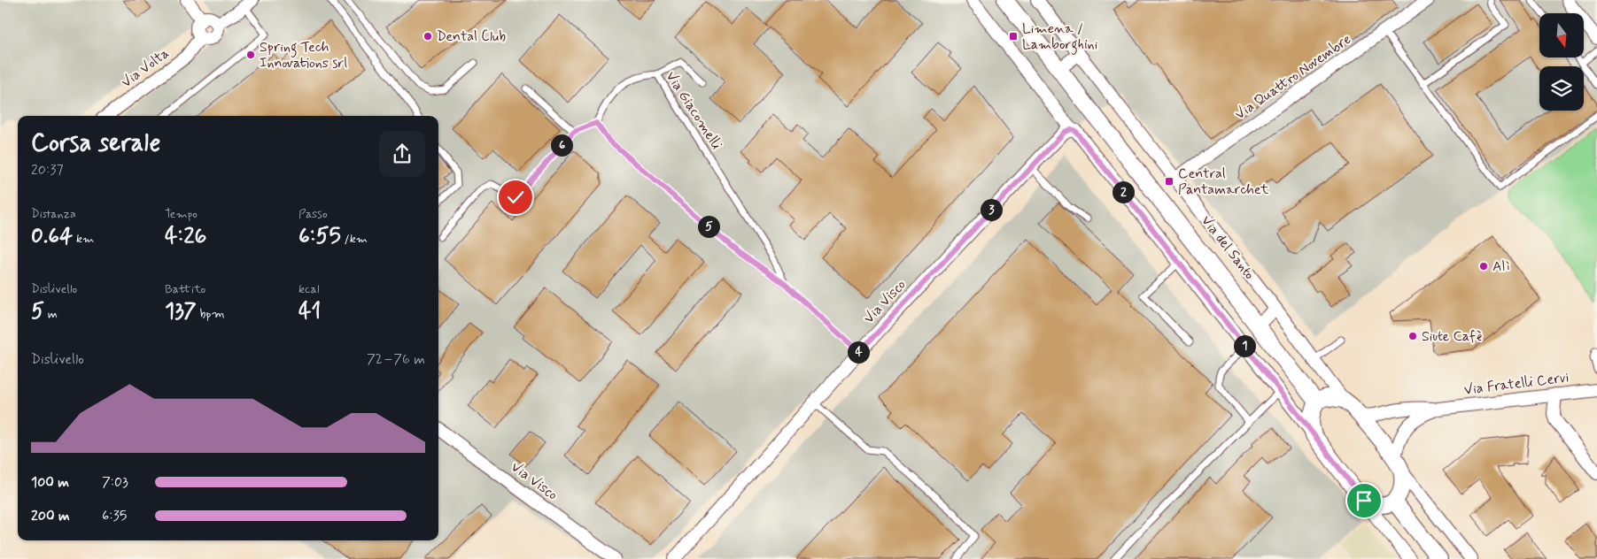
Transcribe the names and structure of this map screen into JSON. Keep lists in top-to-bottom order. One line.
{"streets":{"street":["Via Volta","Via Quattro Novembre","Via del Santo","Via Visco","Via Fratelli Cervi"],"lane":["Via Giacomelli"]},"crossings":[["Via Quattro Novembre","Via del Santo"],["Via Giacomelli","Via Visco"],["Via del Santo","Via Fratelli Cervi"]],"places":{"other":["Dental Club","Spring Tech Innovations srl","Alì","Siute Cafè"],"transit":["Limena / Lamborghini","Central Pantamarchet"]},"north":"bottom","page":{"heading":["Corsa serale","20:37"],"pins":["6","2","3","5","1","4"],"stats":[["Distanza","0.64 km"],["Tempo","4:26"],["Passo","6:55 /km"],["Dislivello","5 m"],["Battito","137 bpm"],["kcal","41"]],"chart":["Dislivello","72–76 m"],"list":[{"name":"100 m","note":"7:03"},{"name":"200 m","note":"6:35"}]}}
